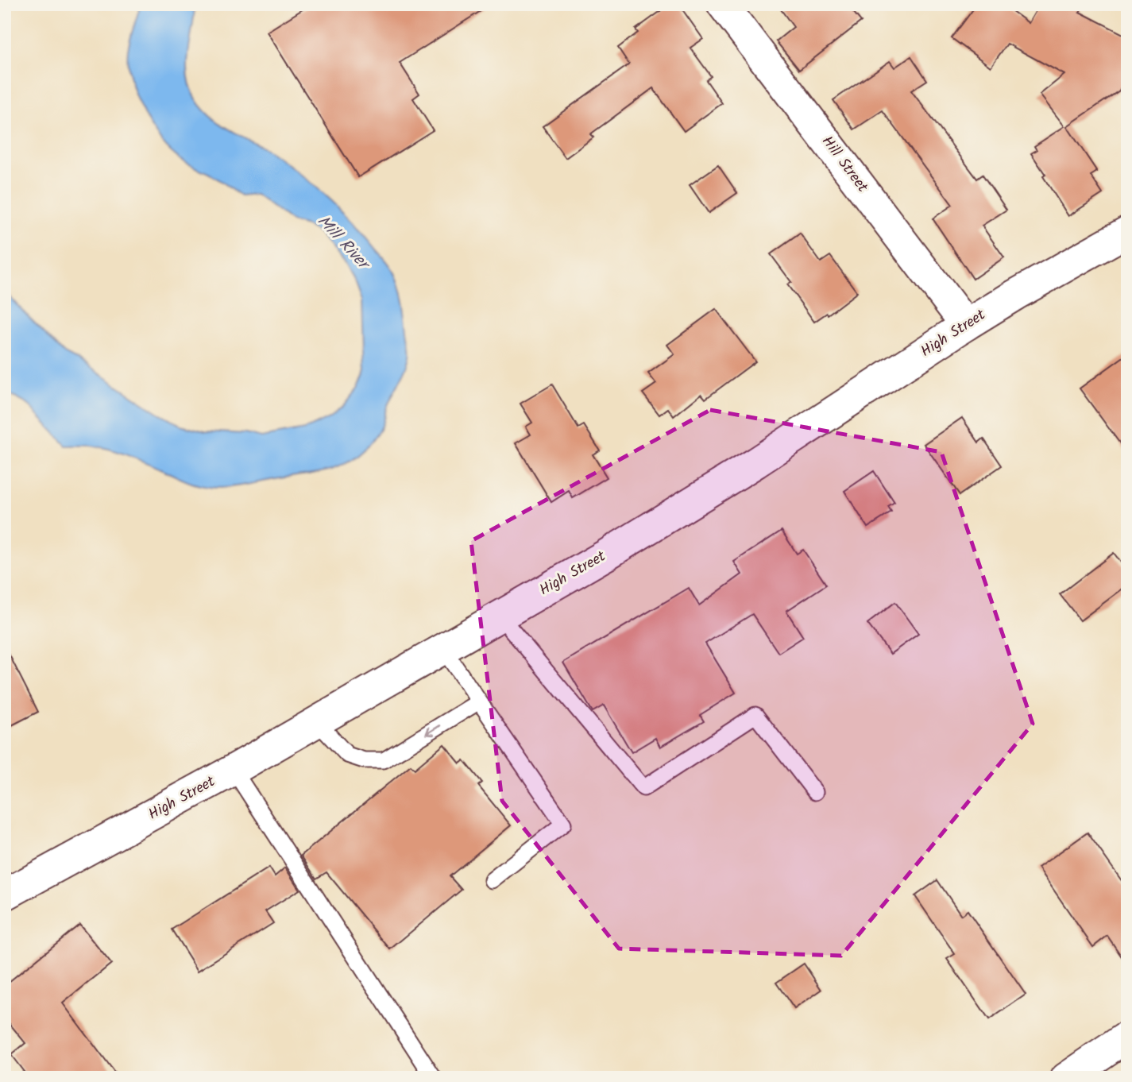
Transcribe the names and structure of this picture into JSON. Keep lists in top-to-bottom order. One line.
{"streets":{"street":["Hill Street","High Street"]},"crossings":[["Hill Street","High Street"]],"water":["Mill River"]}
